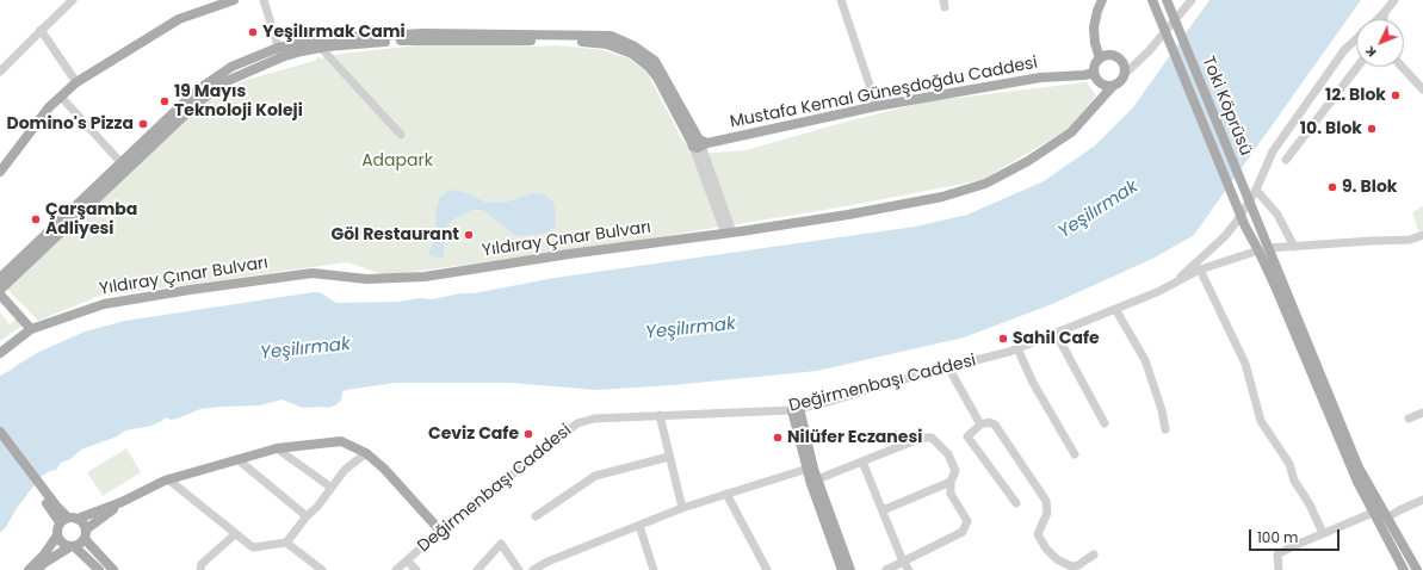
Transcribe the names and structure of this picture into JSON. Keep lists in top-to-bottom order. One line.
{"streets":{"main road":["Mustafa Kemal Güneşdoğdu Caddesi","Toki Köprüsü","Yıldıray Çınar Bulvarı"],"street":["Değirmenbaşı Caddesi"]},"crossings":[["Mustafa Kemal Güneşdoğdu Caddesi","Yıldıray Çınar Bulvarı"],["Toki Köprüsü","Değirmenbaşı Caddesi"]],"water":["Yeşilırmak"],"parks":["Adapark"],"places":["Yeşilırmak Cami","12. Blok","19 Mayıs Teknoloji Koleji","Domino's Pizza","10. Blok","9. Blok","Çarşamba Adliyesi","Göl Restaurant","Sahil Cafe","Ceviz Cafe","Nilüfer Eczanesi"],"scale_bar":"100 m","north":"bottom left"}
